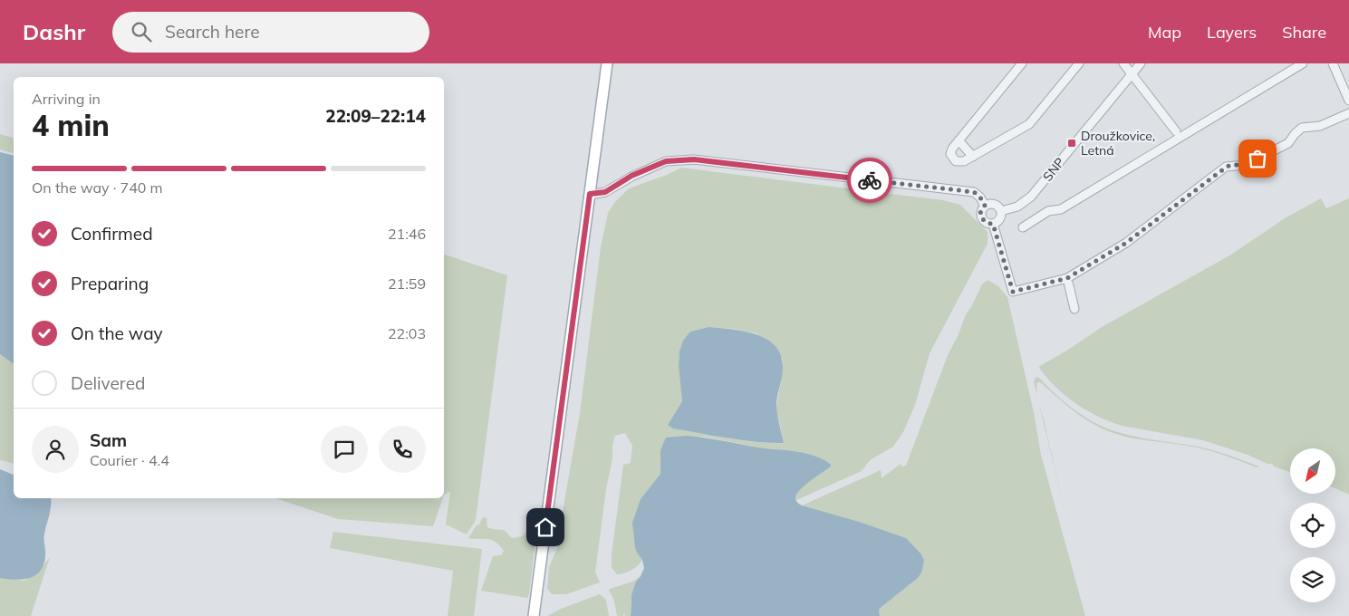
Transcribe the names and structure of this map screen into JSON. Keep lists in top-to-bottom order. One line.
{"streets":{"street":["SNP"]},"places":{"transit":["Droužkovice, Letná"]},"north":"bottom left","page":{"header":"Dashr","search":"Search here","nav":["Map","Layers","Share"],"heading":["4 min","Arriving in","22:09–22:14"],"panel":["Sam","Courier · 4.4"],"bar":"On the way · 740 m","list":[["Confirmed","21:46"],["Preparing","21:59"],["On the way","22:03"],"Delivered"]}}
